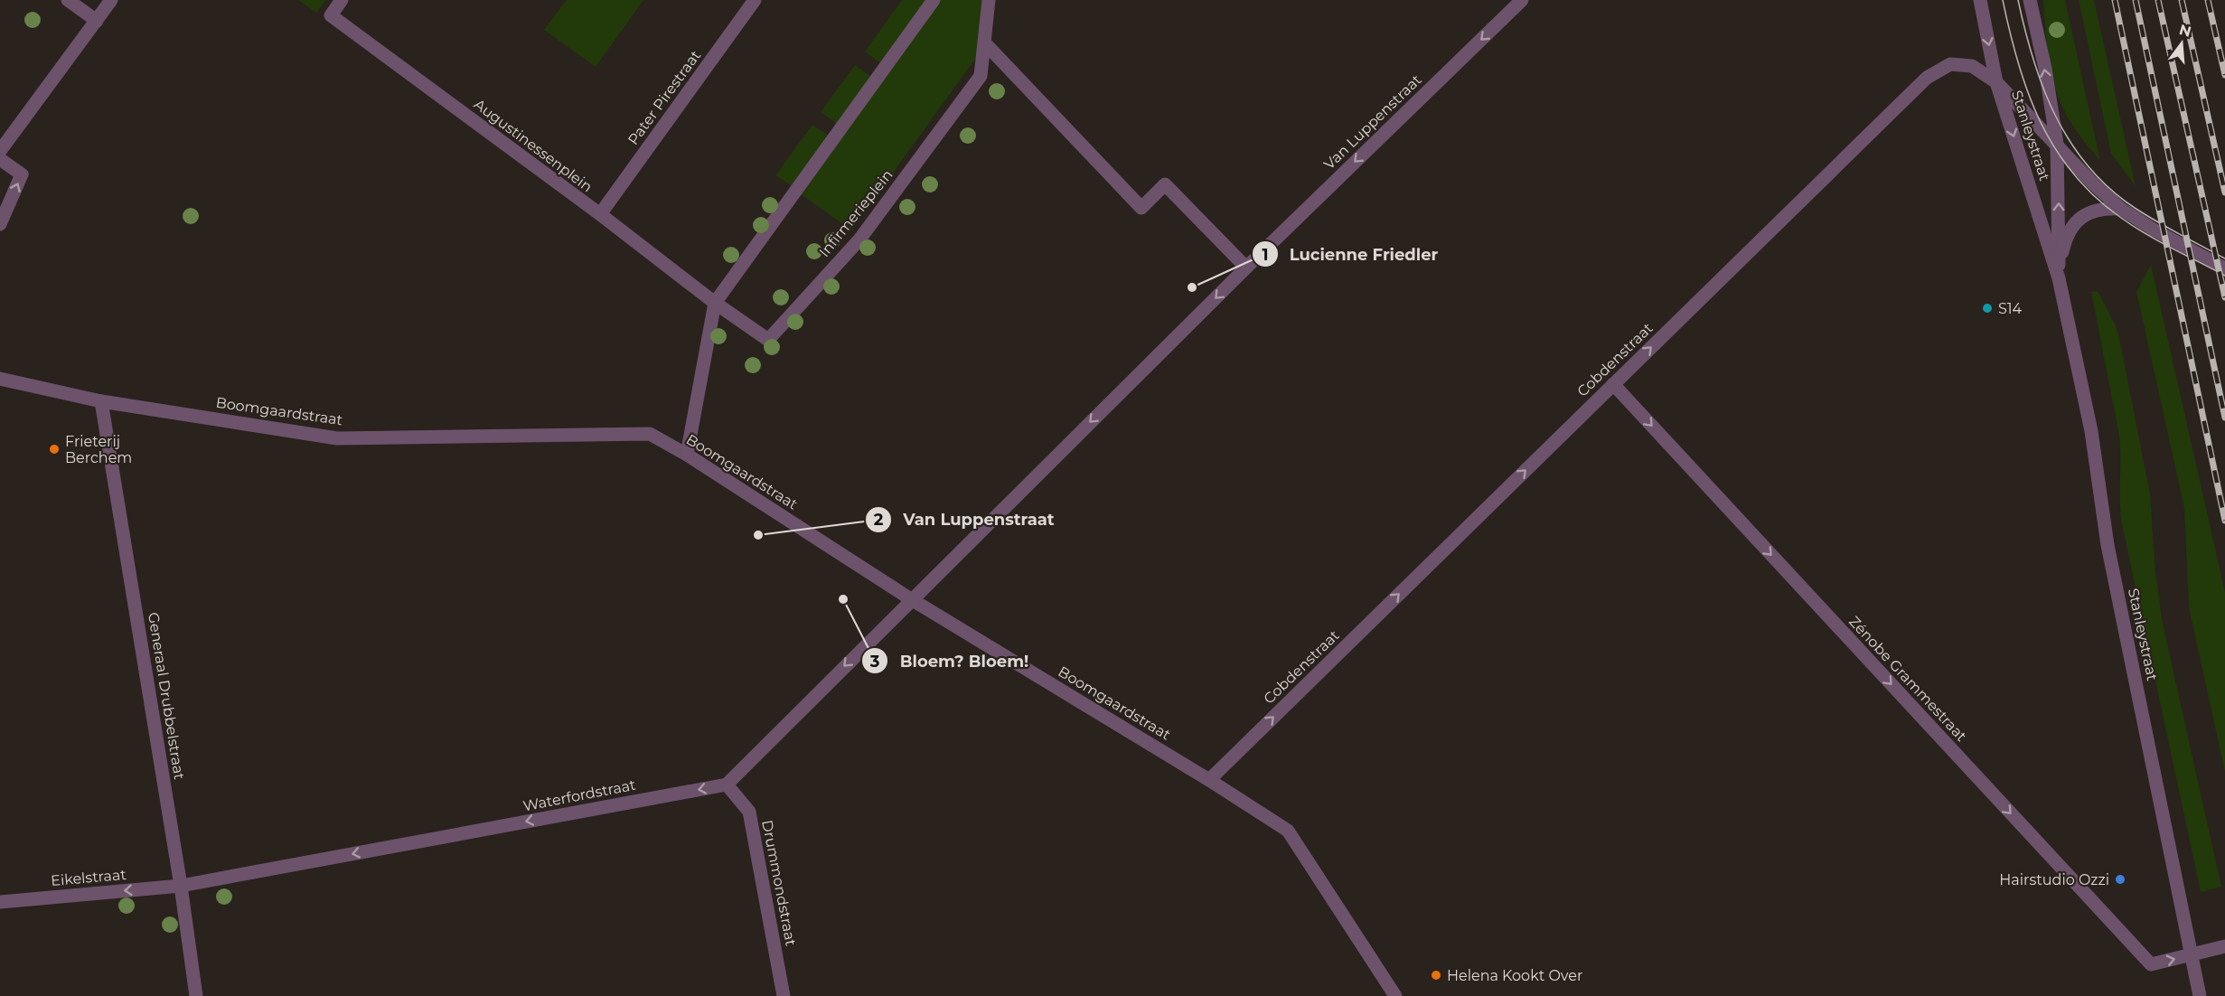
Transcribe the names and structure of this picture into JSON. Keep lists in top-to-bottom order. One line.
{"streets":{"street":["Pater Pirestraat","Van Luppenstraat","Stanleystraat","Augustinessenplein","Infirmerieplein","Cobdenstraat","Boomgaardstraat","Zénobe Grammestraat","Generaal Drubbelstraat","Waterfordstraat","Eikelstraat","Drummondstraat"]},"crossings":[["Pater Pirestraat","Augustinessenplein"],["Van Luppenstraat","Boomgaardstraat"],["Stanleystraat","Cobdenstraat"],["Stanleystraat","Zénobe Grammestraat"],["Augustinessenplein","Infirmerieplein"],["Cobdenstraat","Boomgaardstraat"],["Cobdenstraat","Zénobe Grammestraat"],["Boomgaardstraat","Generaal Drubbelstraat"],["Generaal Drubbelstraat","Waterfordstraat"],["Generaal Drubbelstraat","Eikelstraat"],["Waterfordstraat","Eikelstraat"],["Waterfordstraat","Drummondstraat"]],"one_way":["Van Luppenstraat","Cobdenstraat","Zénobe Grammestraat","Waterfordstraat","Eikelstraat"],"places":["Lucienne Friedler","S14","Frieterij Berchem","Van Luppenstraat","Bloem? Bloem!","Hairstudio Ozzi","Helena Kookt Over"],"north":"top"}
